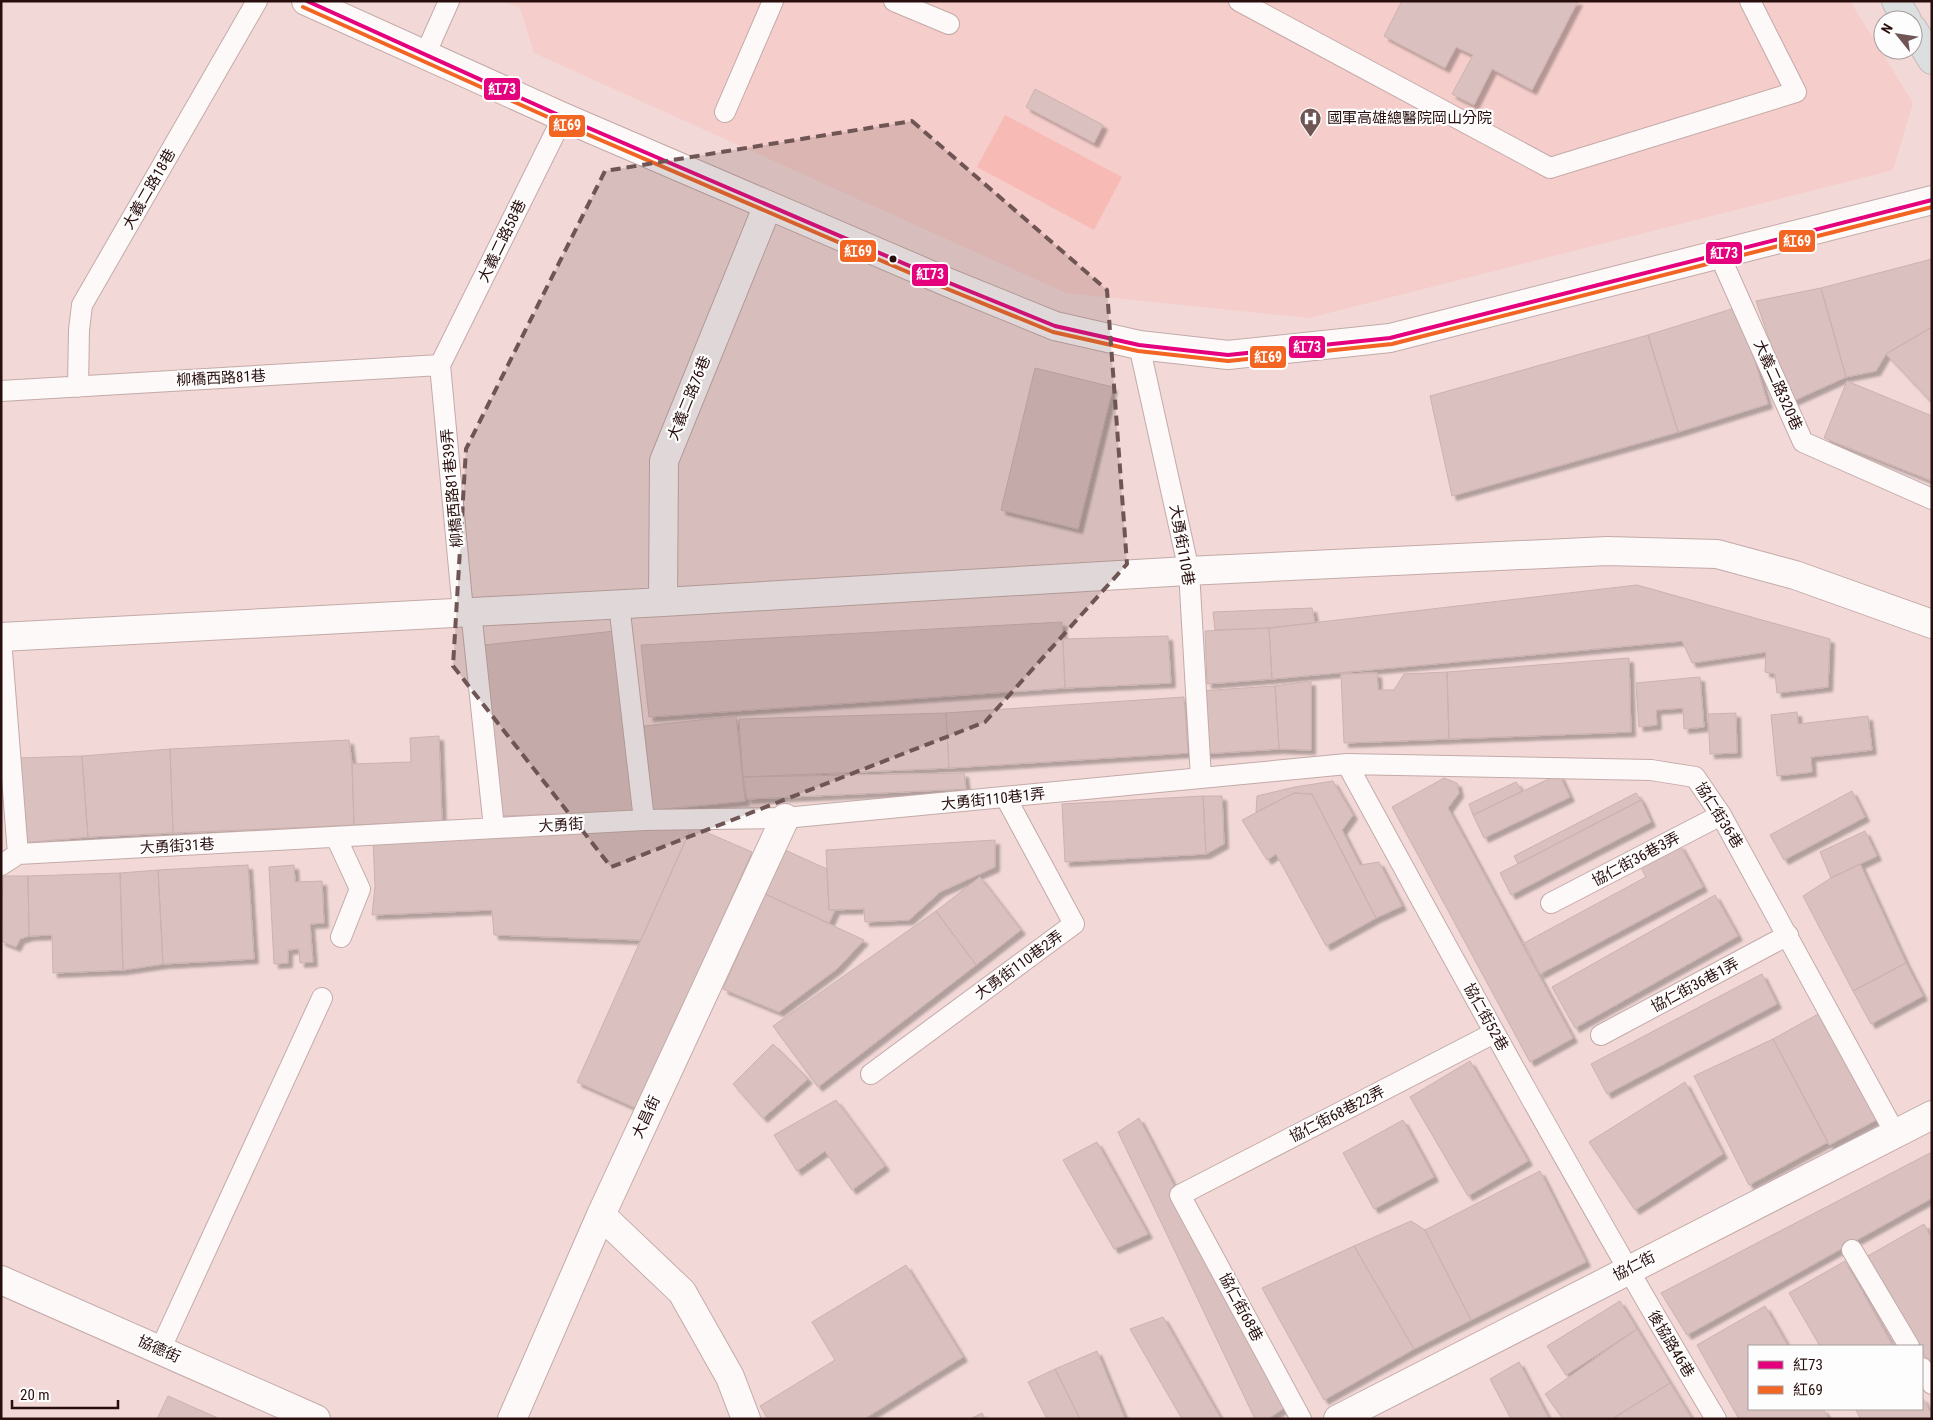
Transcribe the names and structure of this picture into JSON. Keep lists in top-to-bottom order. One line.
{"streets":{"street":["大義二路76巷","大昌街","協仁街","協德街"],"lane":["大義二路18巷","大義二路58巷","柳橋西路81巷","大義二路320巷","柳橋西路81巷39弄","大勇街110巷","大勇街110巷1弄","協仁街36巷","大勇街","大勇街31巷","協仁街36巷3弄","大勇街110巷2弄","協仁街36巷1弄","協仁街52巷","協仁街68巷22弄","協仁街68巷","後協路46巷"]},"crossings":[["大義二路18巷","柳橋西路81巷"],["大義二路58巷","柳橋西路81巷"],["大義二路58巷","柳橋西路81巷39弄"],["柳橋西路81巷","柳橋西路81巷39弄"],["柳橋西路81巷39弄","大勇街"],["大勇街110巷","大勇街110巷1弄"],["大勇街110巷","協仁街36巷"],["大勇街110巷1弄","協仁街36巷"],["大勇街110巷1弄","大勇街"],["大勇街110巷1弄","大勇街110巷2弄"],["大勇街110巷1弄","大昌街"],["協仁街36巷","協仁街36巷3弄"],["協仁街36巷","協仁街36巷1弄"],["協仁街36巷","協仁街52巷"],["協仁街36巷","協仁街"],["大勇街","大勇街31巷"],["大勇街","大昌街"],["協仁街52巷","協仁街68巷22弄"],["協仁街52巷","協仁街"],["協仁街52巷","後協路46巷"],["協仁街68巷22弄","協仁街68巷"],["協仁街","後協路46巷"]],"places":{"hospital":["國軍高雄總醫院岡山分院"]},"lines":["transit line 紅73","transit line 紅69"],"legend":["紅73","紅69"],"scale_bar":"20 m","north":"top left"}
